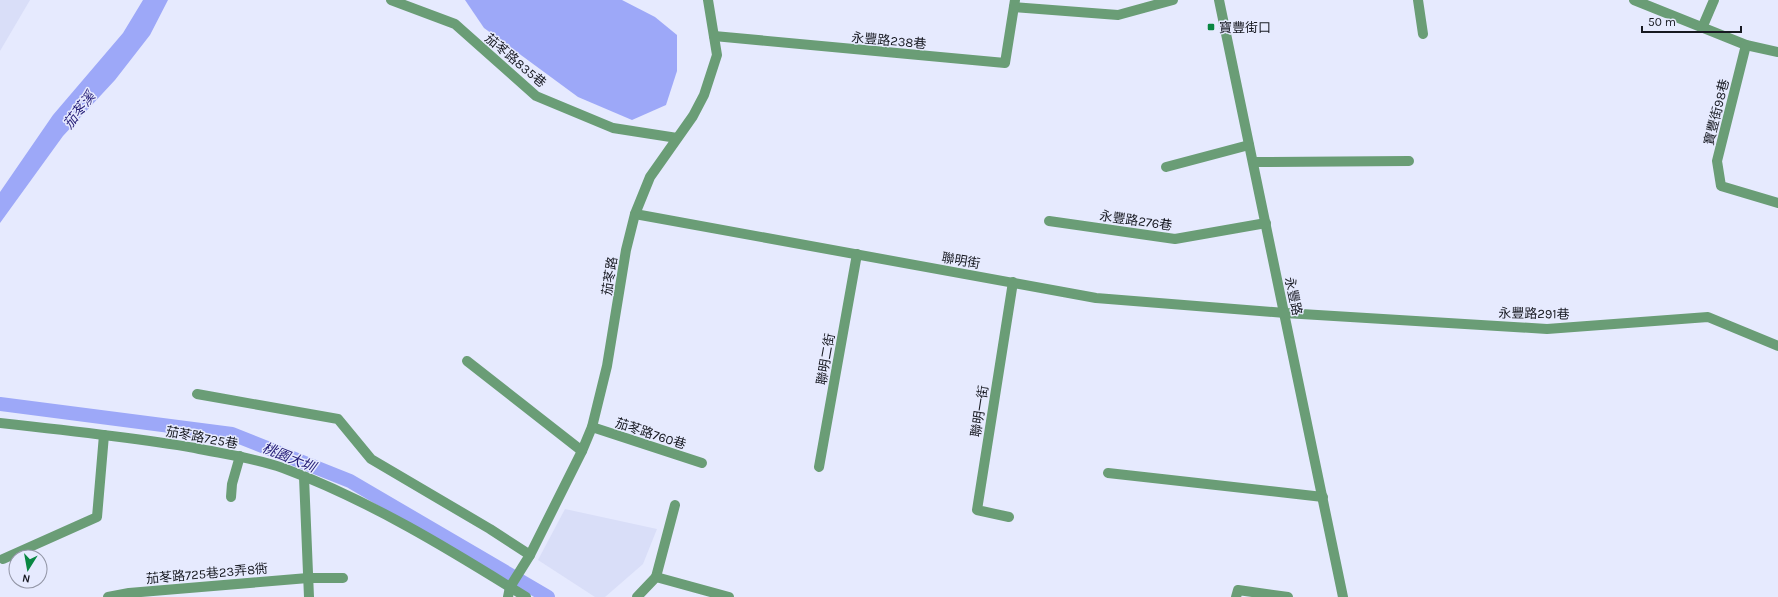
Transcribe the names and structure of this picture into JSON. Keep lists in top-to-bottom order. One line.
{"streets":{"street":["永豐路238巷","茄苳路835巷","寶豐街98巷","永豐路276巷","聯明街","茄苳路","永豐路","永豐路291巷","聯明二街","聯明一街","茄苳路760巷","茄苳路725巷","茄苳路725巷23弄8衖"]},"crossings":[["永豐路238巷","茄苳路"],["茄苳路835巷","茄苳路"],["永豐路276巷","永豐路"],["聯明街","茄苳路"],["聯明街","永豐路"],["聯明街","永豐路291巷"],["聯明街","聯明二街"],["聯明街","聯明一街"],["茄苳路","茄苳路760巷"],["茄苳路","茄苳路725巷"],["永豐路","永豐路291巷"]],"water":["茄苳溪","桃園大圳"],"places":{"transit":["寶豐街口"]},"scale_bar":"50 m","north":"bottom"}
